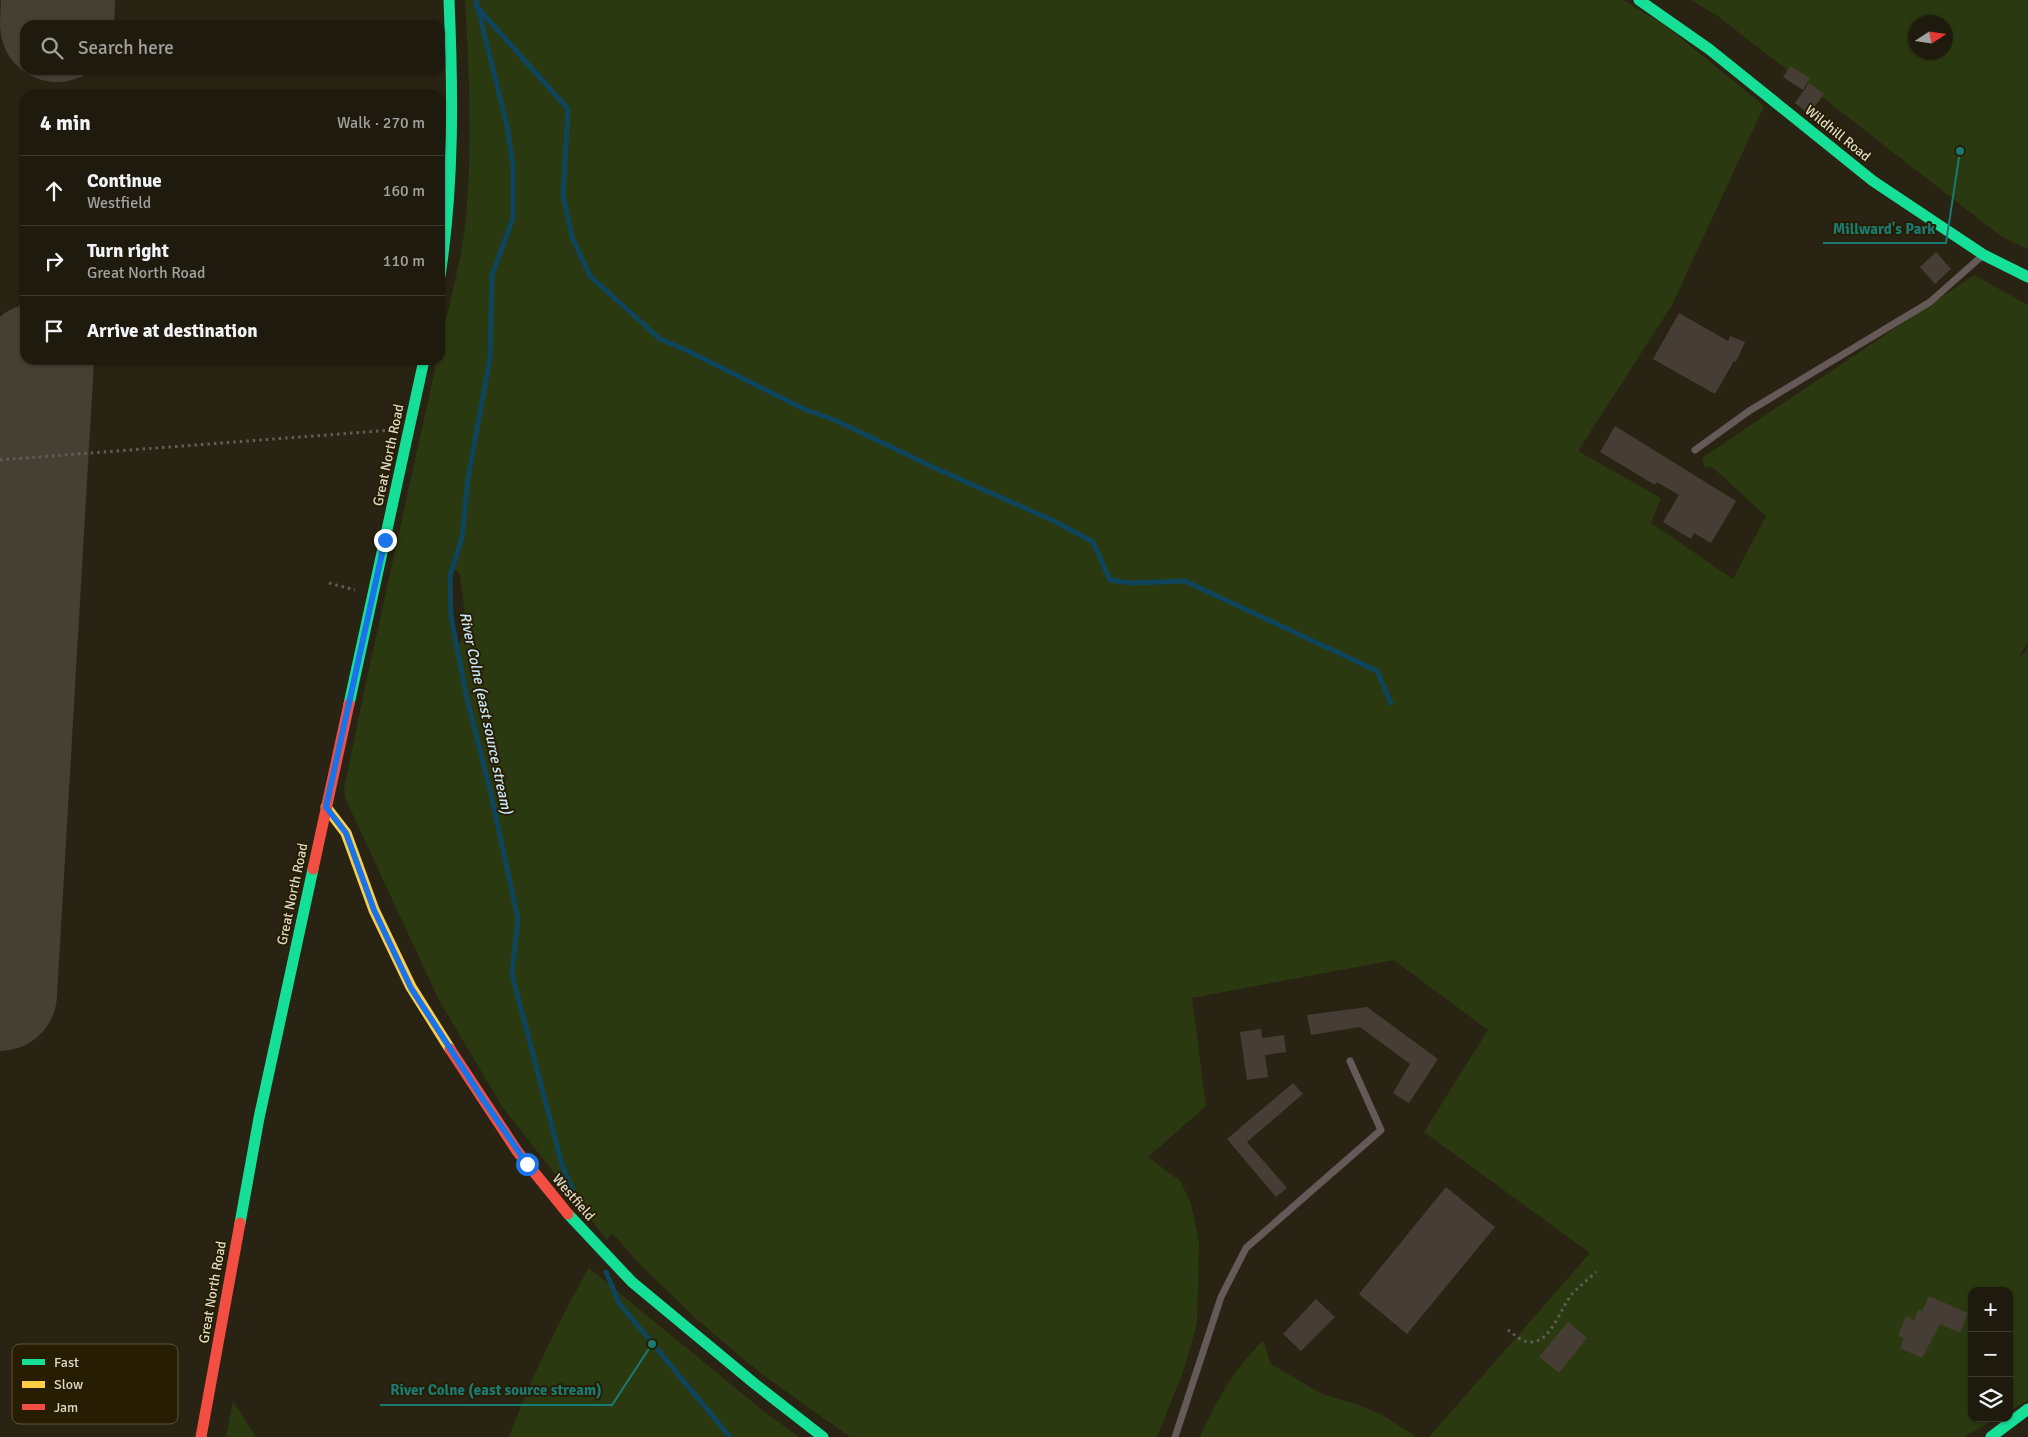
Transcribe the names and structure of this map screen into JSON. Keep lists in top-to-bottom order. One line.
{"streets":{"main road":["Wildhill Road","Great North Road","Westfield"]},"crossings":[["Great North Road","Westfield"]],"water":["River Colne (east source stream)"],"places":["Millward's Park","River Colne (east source stream)"],"legend":["Fast","Slow","Jam"],"north":"right","page":{"search":"Search here","heading":["4 min","Walk · 270 m"],"list":[["Continue","Westfield","160 m"],["Turn right","Great North Road","110 m"],"Arrive at destination"],"map_buttons":["+","−"]}}
